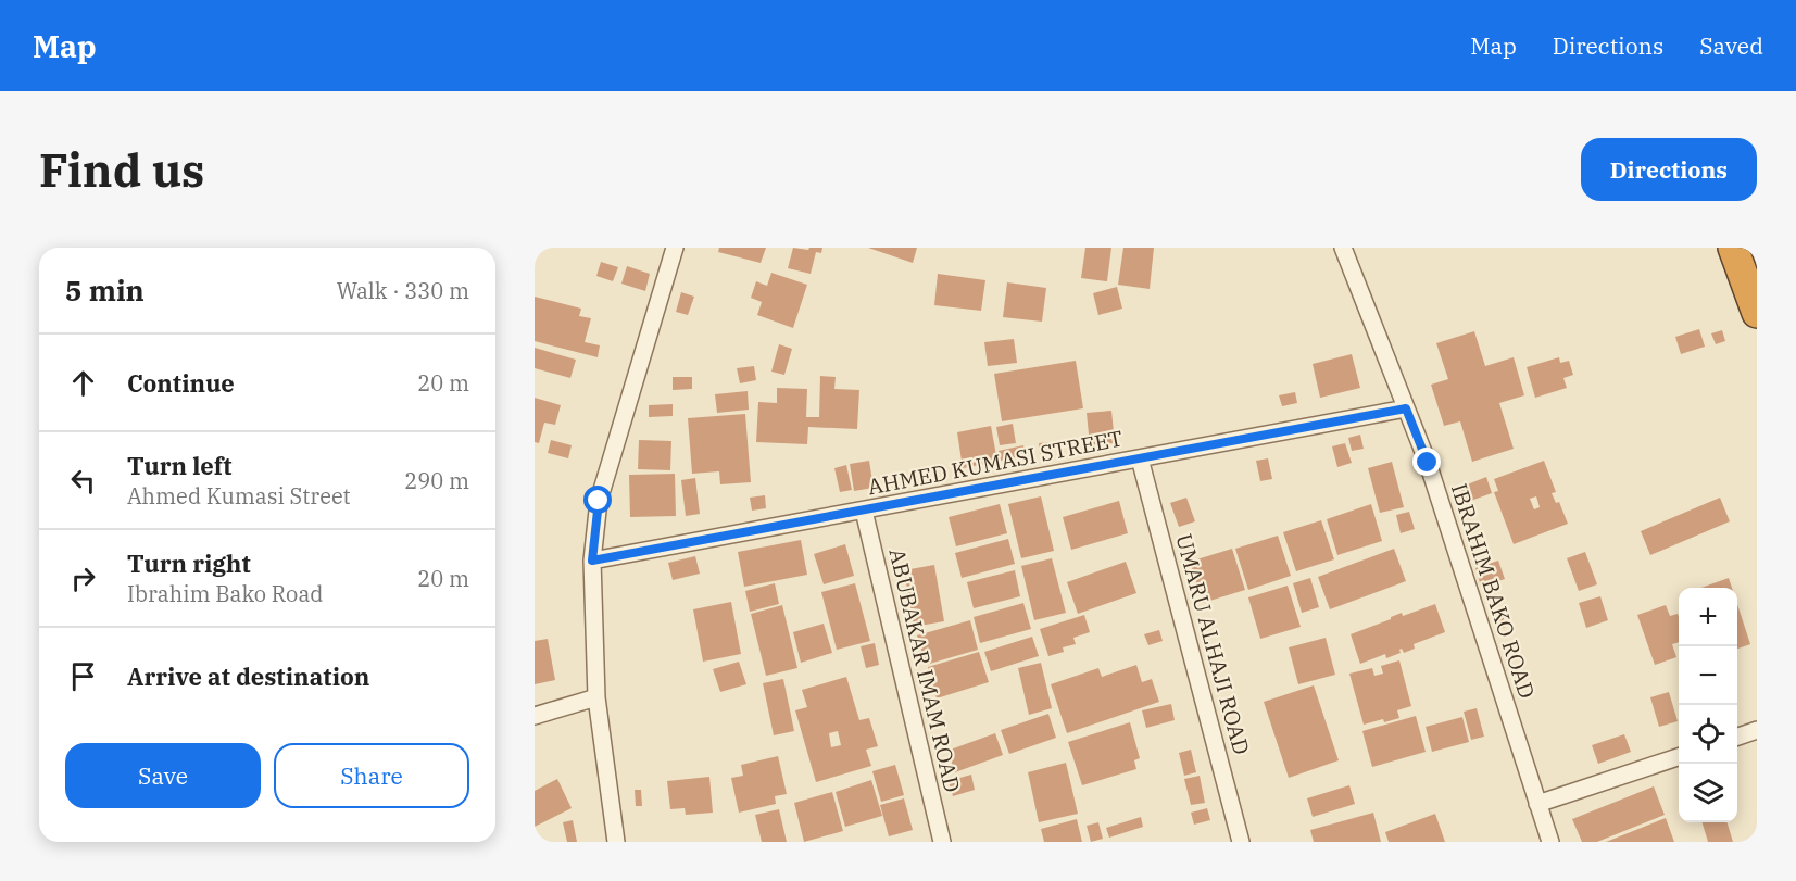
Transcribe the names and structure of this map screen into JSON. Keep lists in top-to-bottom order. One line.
{"streets":{"street":["AHMED KUMASI STREET","IBRAHIM BAKO ROAD","UMARU ALHAJI ROAD","ABUBAKAR IMAM ROAD"]},"crossings":[["AHMED KUMASI STREET","IBRAHIM BAKO ROAD"],["AHMED KUMASI STREET","UMARU ALHAJI ROAD"],["AHMED KUMASI STREET","ABUBAKAR IMAM ROAD"]],"page":{"header":"Map","nav":["Map","Directions","Saved"],"buttons":["Directions",["Save","Share"]],"title":"Find us","heading":["5 min","Walk · 330 m"],"list":[["Continue","20 m"],["Turn left","Ahmed Kumasi Street","290 m"],["Turn right","Ibrahim Bako Road","20 m"],"Arrive at destination"],"map_buttons":["+","−"]}}
